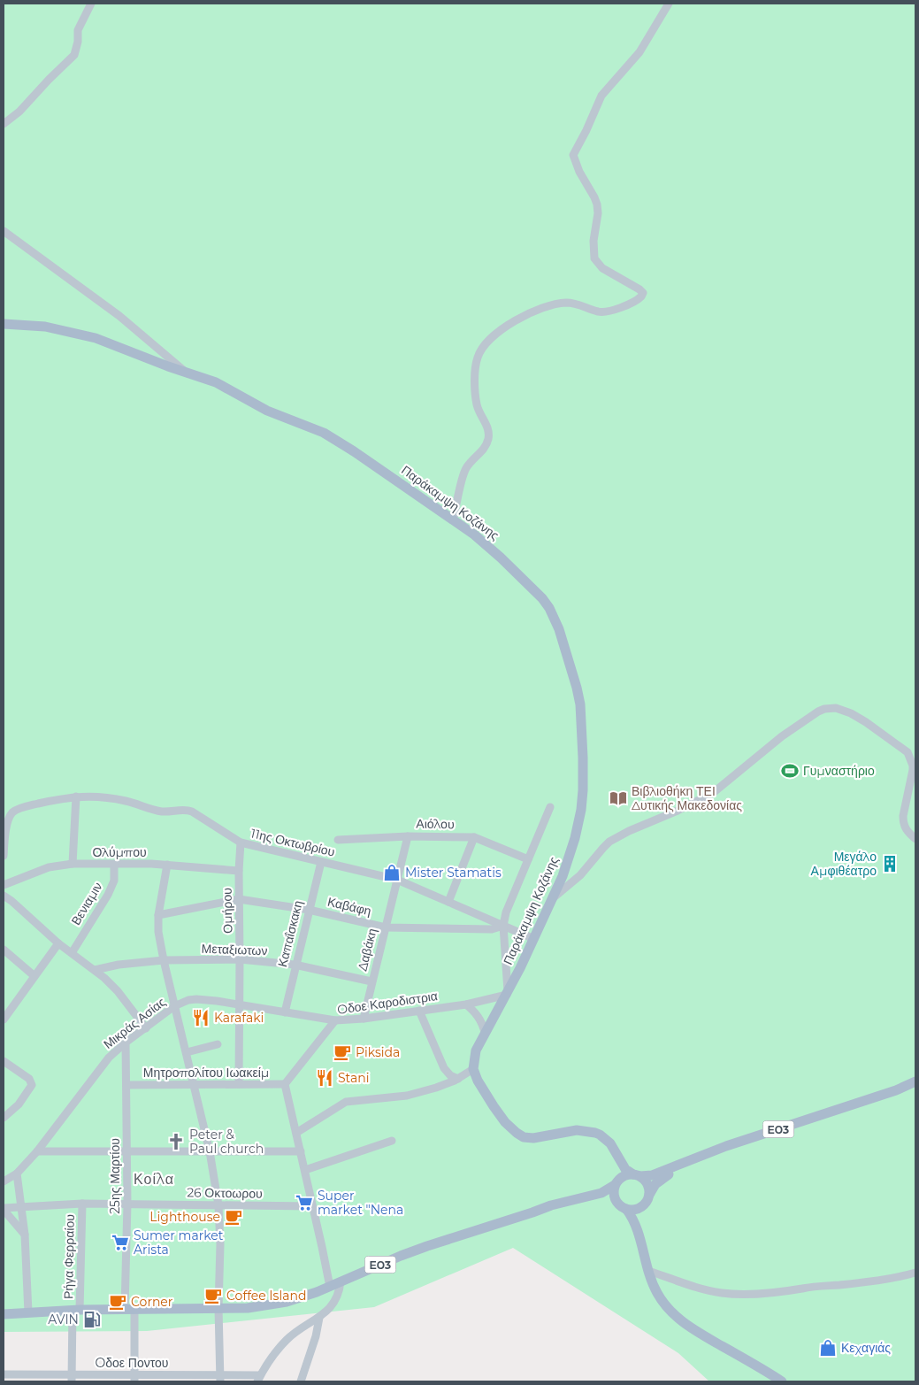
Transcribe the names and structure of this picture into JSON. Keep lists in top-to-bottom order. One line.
{"streets":{"main road":["Παράκαμψη Κοζάνης","ΕΟ3"],"street":["Αιόλου","11ης Οκτωβρίου","Ολύμπου","Βενιαμιν","Καβάφη","Ομήρου","Καπαΐσκακη","Μεταξιωτων","Δαβάκη","Oδοε Καροδιστρια","Μικράς Ασίας","Μητροπολίτου Ιωακείμ","25ης Μαρτίου","26 Οκτοωρου","Ρήγα Φερραίου","Oδοε Ποντου"]},"crossings":[["Παράκαμψη Κοζάνης","Oδοε Καροδιστρια"],["Αιόλου","Δαβάκη"],["11ης Οκτωβρίου","Καβάφη"],["11ης Οκτωβρίου","Ομήρου"],["11ης Οκτωβρίου","Καπαΐσκακη"],["11ης Οκτωβρίου","Δαβάκη"],["Ολύμπου","Βενιαμιν"],["Ολύμπου","Ομήρου"],["Καβάφη","Ομήρου"],["Καβάφη","Καπαΐσκακη"],["Καβάφη","Δαβάκη"],["Ομήρου","Μεταξιωτων"],["Ομήρου","Μικράς Ασίας"],["Ομήρου","Μητροπολίτου Ιωακείμ"],["Καπαΐσκακη","Μεταξιωτων"],["Καπαΐσκακη","Μικράς Ασίας"],["Μεταξιωτων","Δαβάκη"],["Δαβάκη","Oδοε Καροδιστρια"],["Oδοε Καροδιστρια","Μικράς Ασίας"],["Oδοε Καροδιστρια","Μητροπολίτου Ιωακείμ"],["Μικράς Ασίας","25ης Μαρτίου"],["Μητροπολίτου Ιωακείμ","25ης Μαρτίου"],["ΕΟ3","25ης Μαρτίου"],["ΕΟ3","Ρήγα Φερραίου"],["25ης Μαρτίου","26 Οκτοωρου"],["25ης Μαρτίου","Oδοε Ποντου"],["26 Οκτοωρου","Ρήγα Φερραίου"],["Ρήγα Φερραίου","Oδοε Ποντου"]],"districts":["Κοίλα"],"places":{"sports":["Γυμναστήριο"],"library":["Βιβλιοθήκη ΤΕΙ Δυτικής Μακεδονίας"],"building":["Μεγάλο Αμφιθέατρο"],"shop":["Mister Stamatis","Κεχαγιάς"],"restaurant":["Karafaki","Stani"],"cafe":["Piksida","Lighthouse","Coffee Island","Corner"],"church":["Peter & Paul church"],"supermarket":["Super market \"Nena","Sumer market Arista"],"fuel station":["AVIN"]}}
